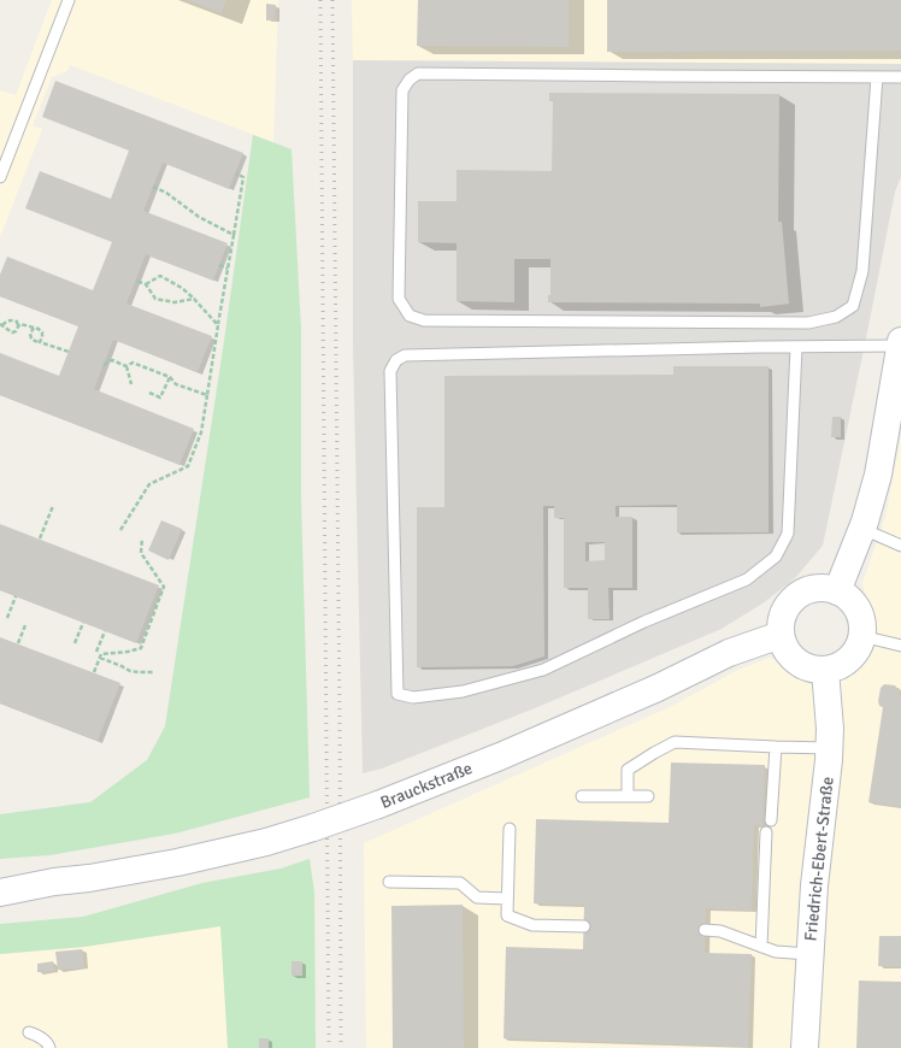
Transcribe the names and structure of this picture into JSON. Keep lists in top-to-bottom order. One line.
{"streets":{"street":["Brauckstraße","Friedrich-Ebert-Straße"]},"crossings":[["Brauckstraße","Friedrich-Ebert-Straße"]]}
